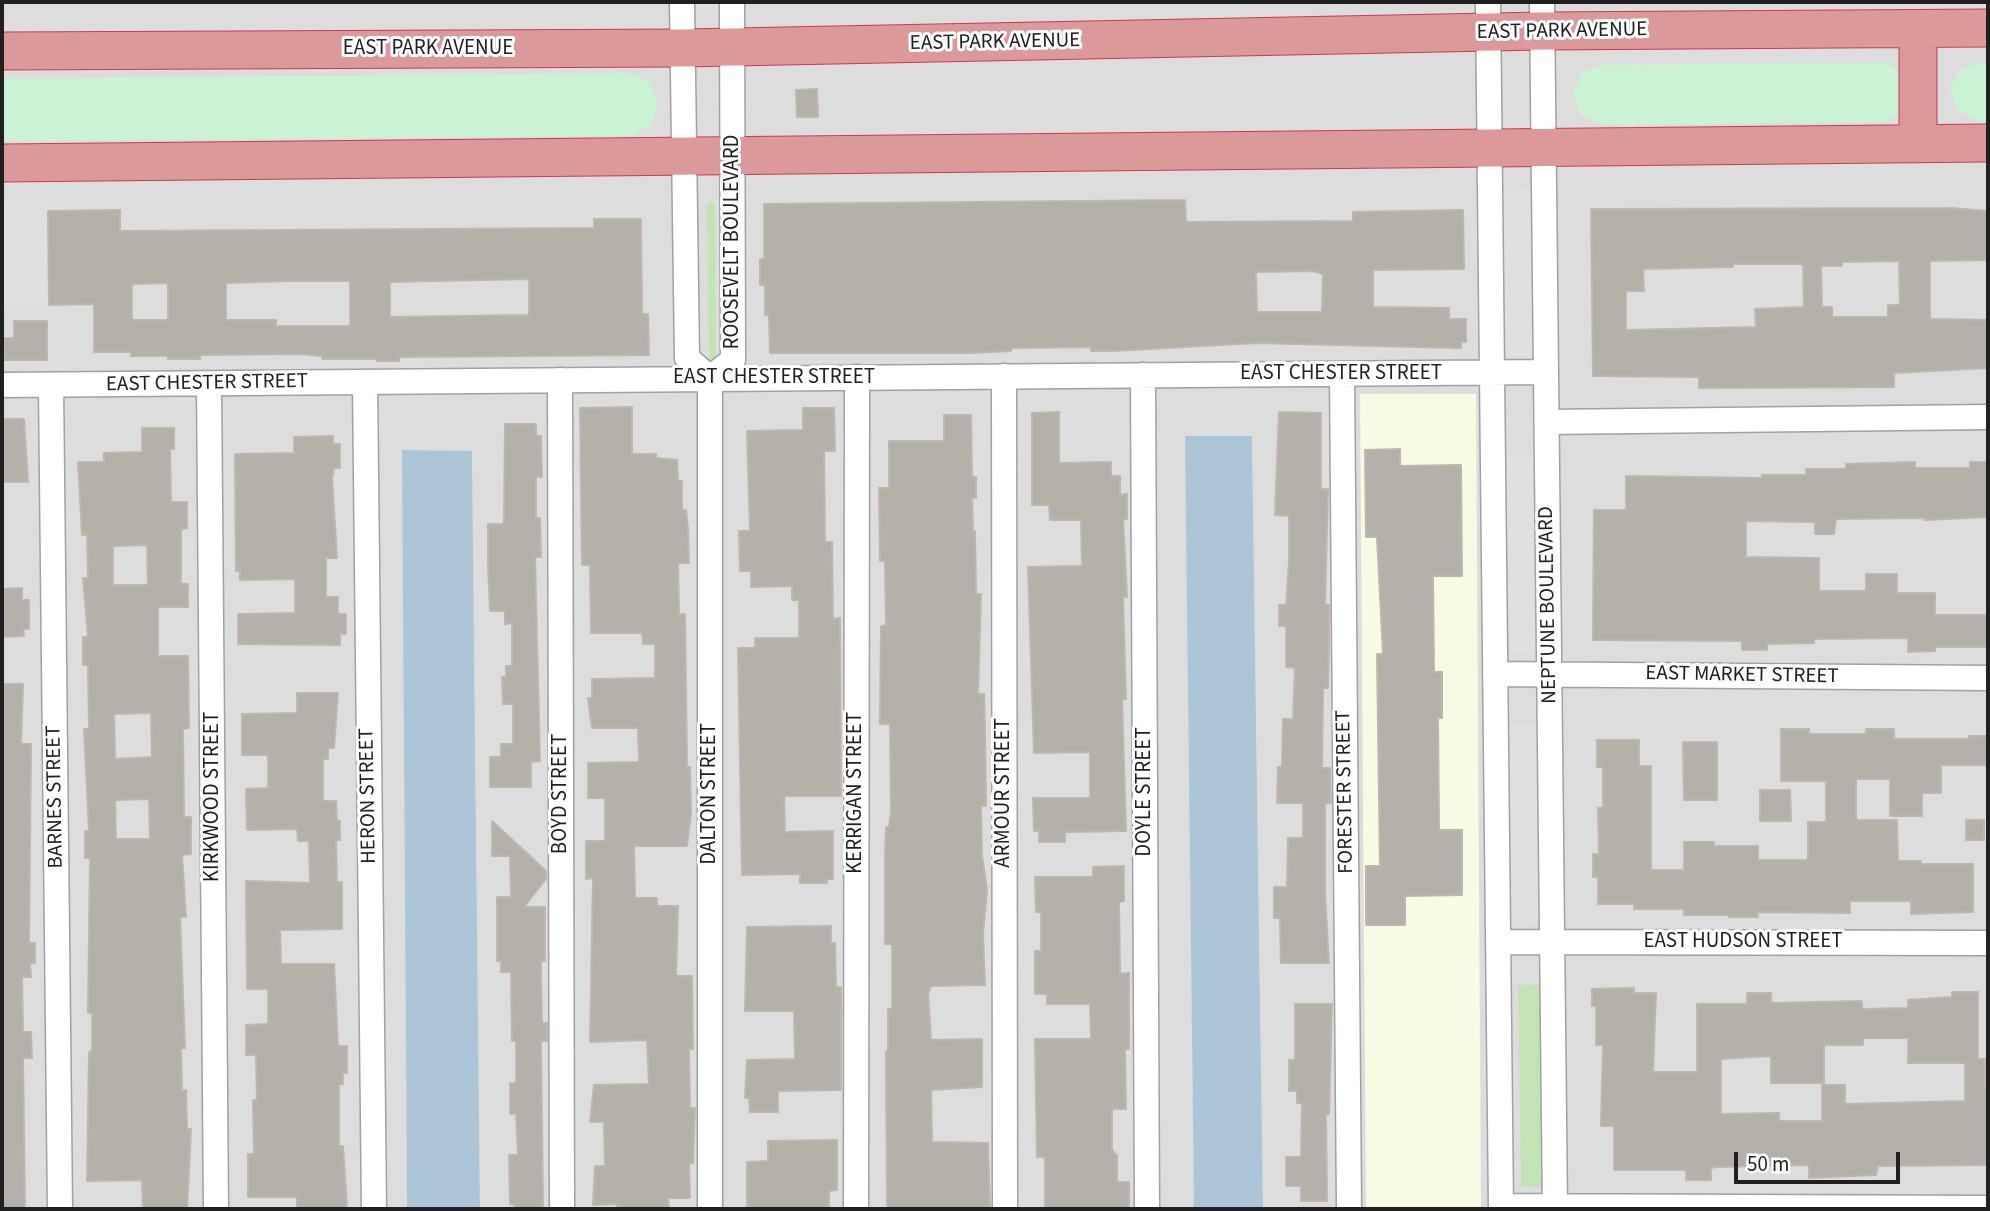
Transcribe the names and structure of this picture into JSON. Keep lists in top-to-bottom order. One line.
{"streets":{"highway":["EAST PARK AVENUE"],"street":["ROOSEVELT BOULEVARD","EAST CHESTER STREET","NEPTUNE BOULEVARD","EAST MARKET STREET","DOYLE STREET","FORESTER STREET","KERRIGAN STREET","ARMOUR STREET","BOYD STREET","DALTON STREET","HERON STREET","BARNES STREET","KIRKWOOD STREET","EAST HUDSON STREET"]},"crossings":[["EAST PARK AVENUE","ROOSEVELT BOULEVARD"],["EAST PARK AVENUE","NEPTUNE BOULEVARD"],["ROOSEVELT BOULEVARD","EAST CHESTER STREET"],["ROOSEVELT BOULEVARD","DALTON STREET"],["EAST CHESTER STREET","NEPTUNE BOULEVARD"],["EAST CHESTER STREET","DOYLE STREET"],["EAST CHESTER STREET","FORESTER STREET"],["EAST CHESTER STREET","KERRIGAN STREET"],["EAST CHESTER STREET","ARMOUR STREET"],["EAST CHESTER STREET","BOYD STREET"],["EAST CHESTER STREET","DALTON STREET"],["EAST CHESTER STREET","HERON STREET"],["EAST CHESTER STREET","BARNES STREET"],["EAST CHESTER STREET","KIRKWOOD STREET"],["NEPTUNE BOULEVARD","EAST MARKET STREET"],["NEPTUNE BOULEVARD","EAST HUDSON STREET"]],"scale_bar":"50 m"}
